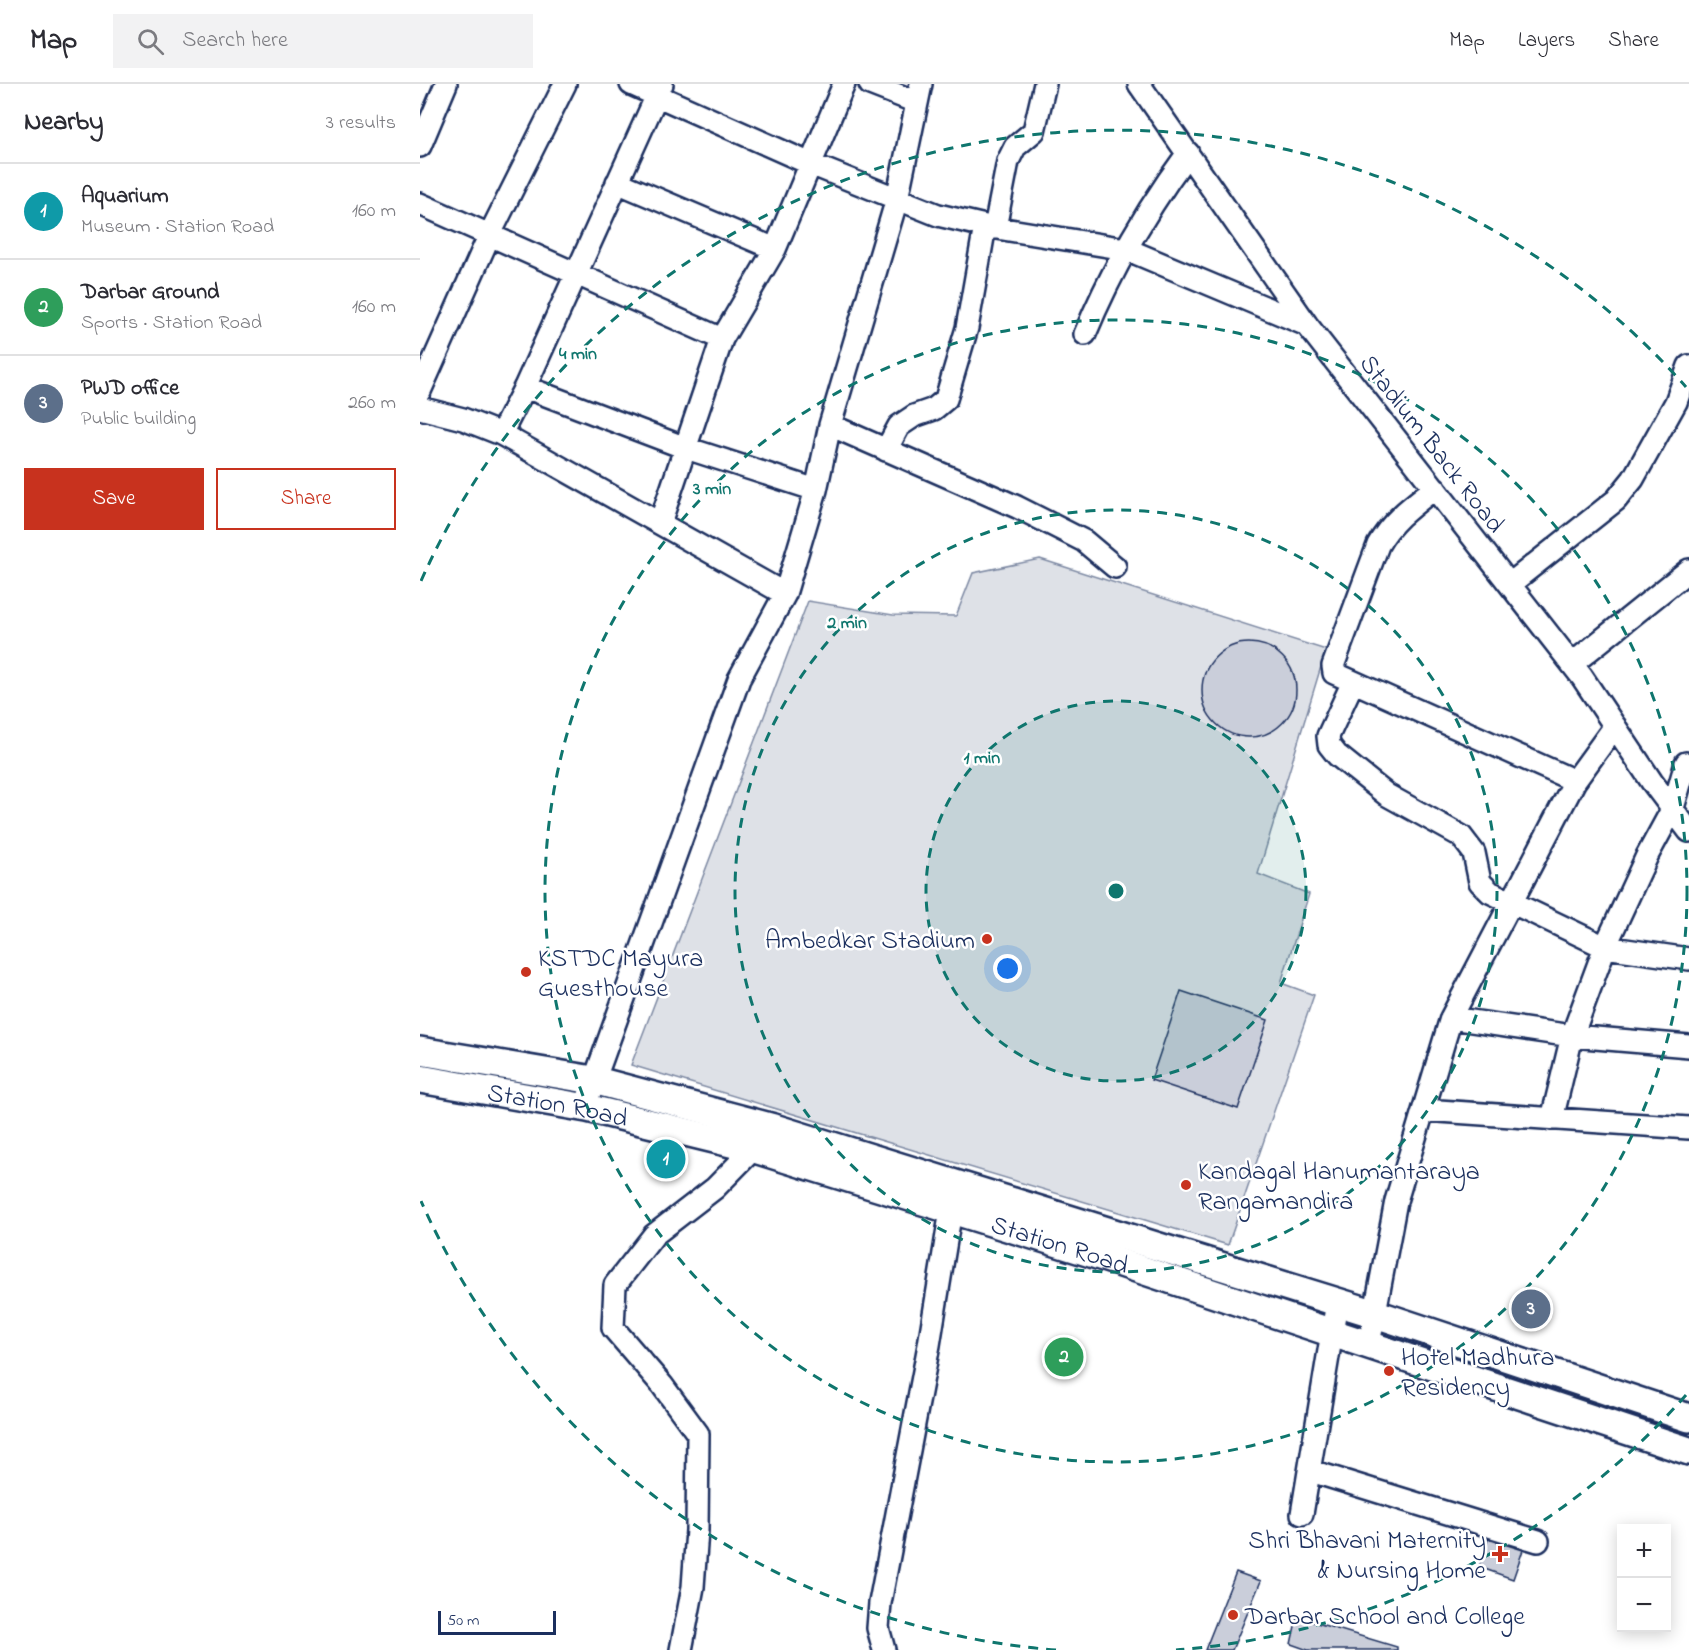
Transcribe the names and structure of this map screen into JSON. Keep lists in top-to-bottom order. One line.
{"streets":{"main road":["Station Road"],"street":["Stadium Back Road"]},"places":{"other":["Ambedkar Stadium","KSTDC Mayura Guesthouse","Kandagal Hanumantaraya Rangamandira","Hotel Madhura Residency","Darbar School and College"],"health":["Shri Bhavani Maternity & Nursing Home"]},"scale_bar":"50 m","page":{"header":"Map","search":"Search here","nav":["Map","Layers","Share"],"heading":["Nearby","3 results"],"list":[{"mark":"1","name":"Aquarium","note":"Museum · Station Road","value":"160 m"},{"mark":"2","name":"Darbar Ground","note":"Sports · Station Road","value":"160 m"},{"mark":"3","name":"PWD office","note":"Public building","value":"260 m"}],"buttons":["Save","Share"],"pins":["1","3","2"],"map_buttons":["+","−"],"scale":"50 m"},"rings":["4 min","3 min","2 min","1 min"]}
